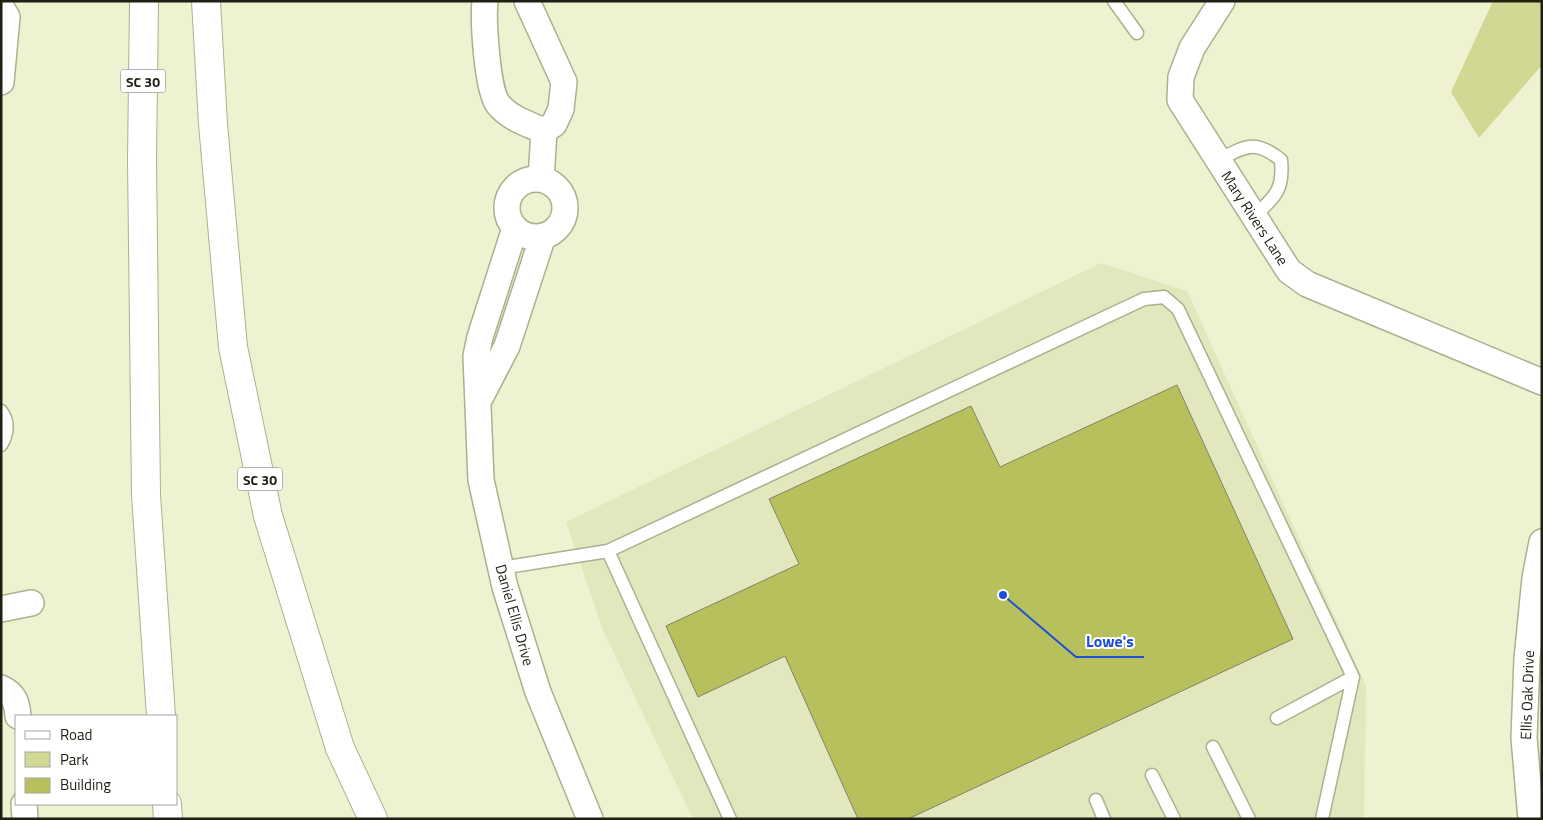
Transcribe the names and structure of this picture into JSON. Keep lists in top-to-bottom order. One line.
{"streets":{"highway":["SC 30"],"street":["Mary Rivers Lane","Daniel Ellis Drive","Ellis Oak Drive"]},"places":["Lowe's"],"legend":["Road","Park","Building"]}
